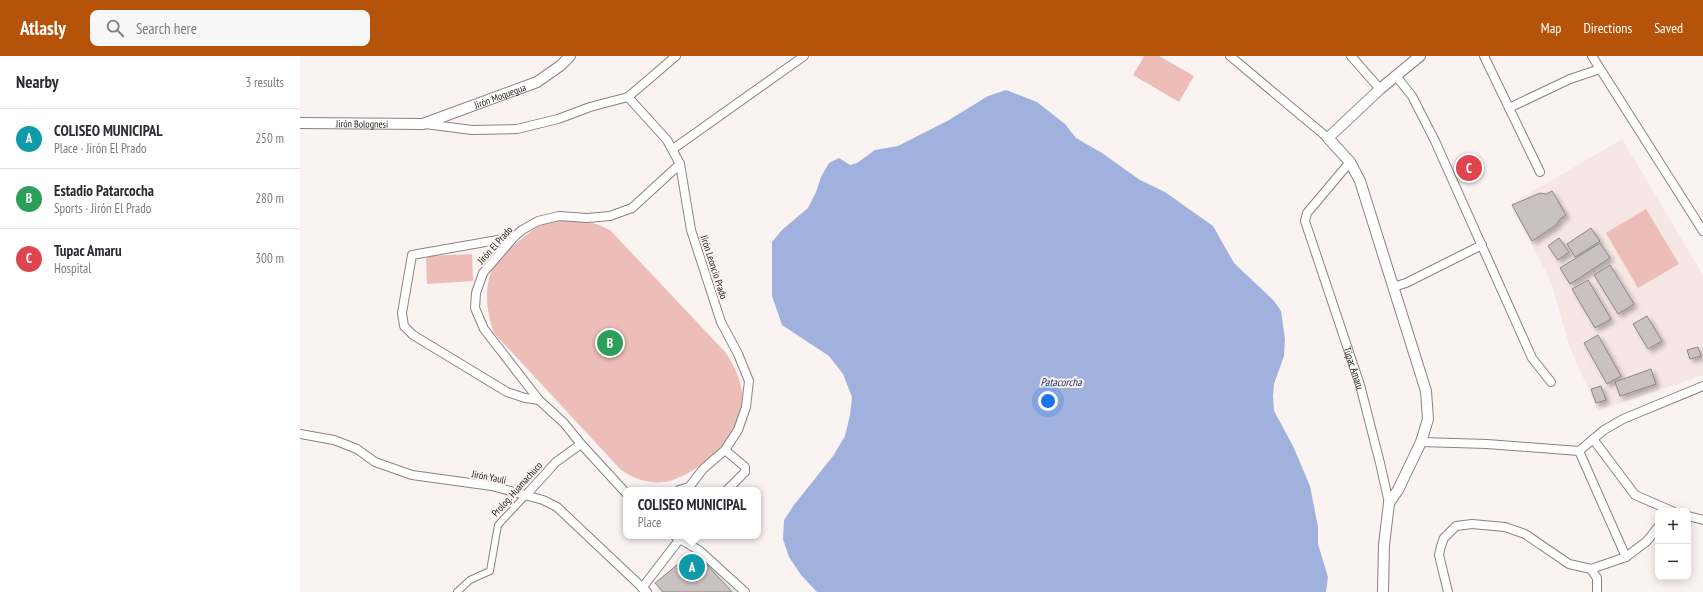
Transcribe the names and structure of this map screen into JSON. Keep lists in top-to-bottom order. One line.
{"streets":{"street":["Jirón Moquegua","Jirón Bolognesi","Jirón El Prado","Jirón Leoncio Prado","Túpac Amaru","Jirón Yauli","Prolog. Huamachuco"]},"crossings":[["Jirón Moquegua","Jirón Bolognesi"],["Jirón El Prado","Jirón Leoncio Prado"],["Jirón El Prado","Prolog. Huamachuco"],["Jirón Yauli","Prolog. Huamachuco"]],"water":["Patacorcha"],"page":{"header":"Atlasly","search":"Search here","nav":["Map","Directions","Saved"],"heading":["Nearby","3 results"],"list":[{"mark":"A","name":"COLISEO MUNICIPAL","note":"Place · Jirón El Prado","value":"250 m"},{"mark":"B","name":"Estadio Patarcocha","note":"Sports · Jirón El Prado","value":"280 m"},{"mark":"C","name":"Tupac Amaru","note":"Hospital","value":"300 m"}],"pins":["C","B","A"],"popup":["COLISEO MUNICIPAL","Place"],"map_buttons":["+","−"]}}
